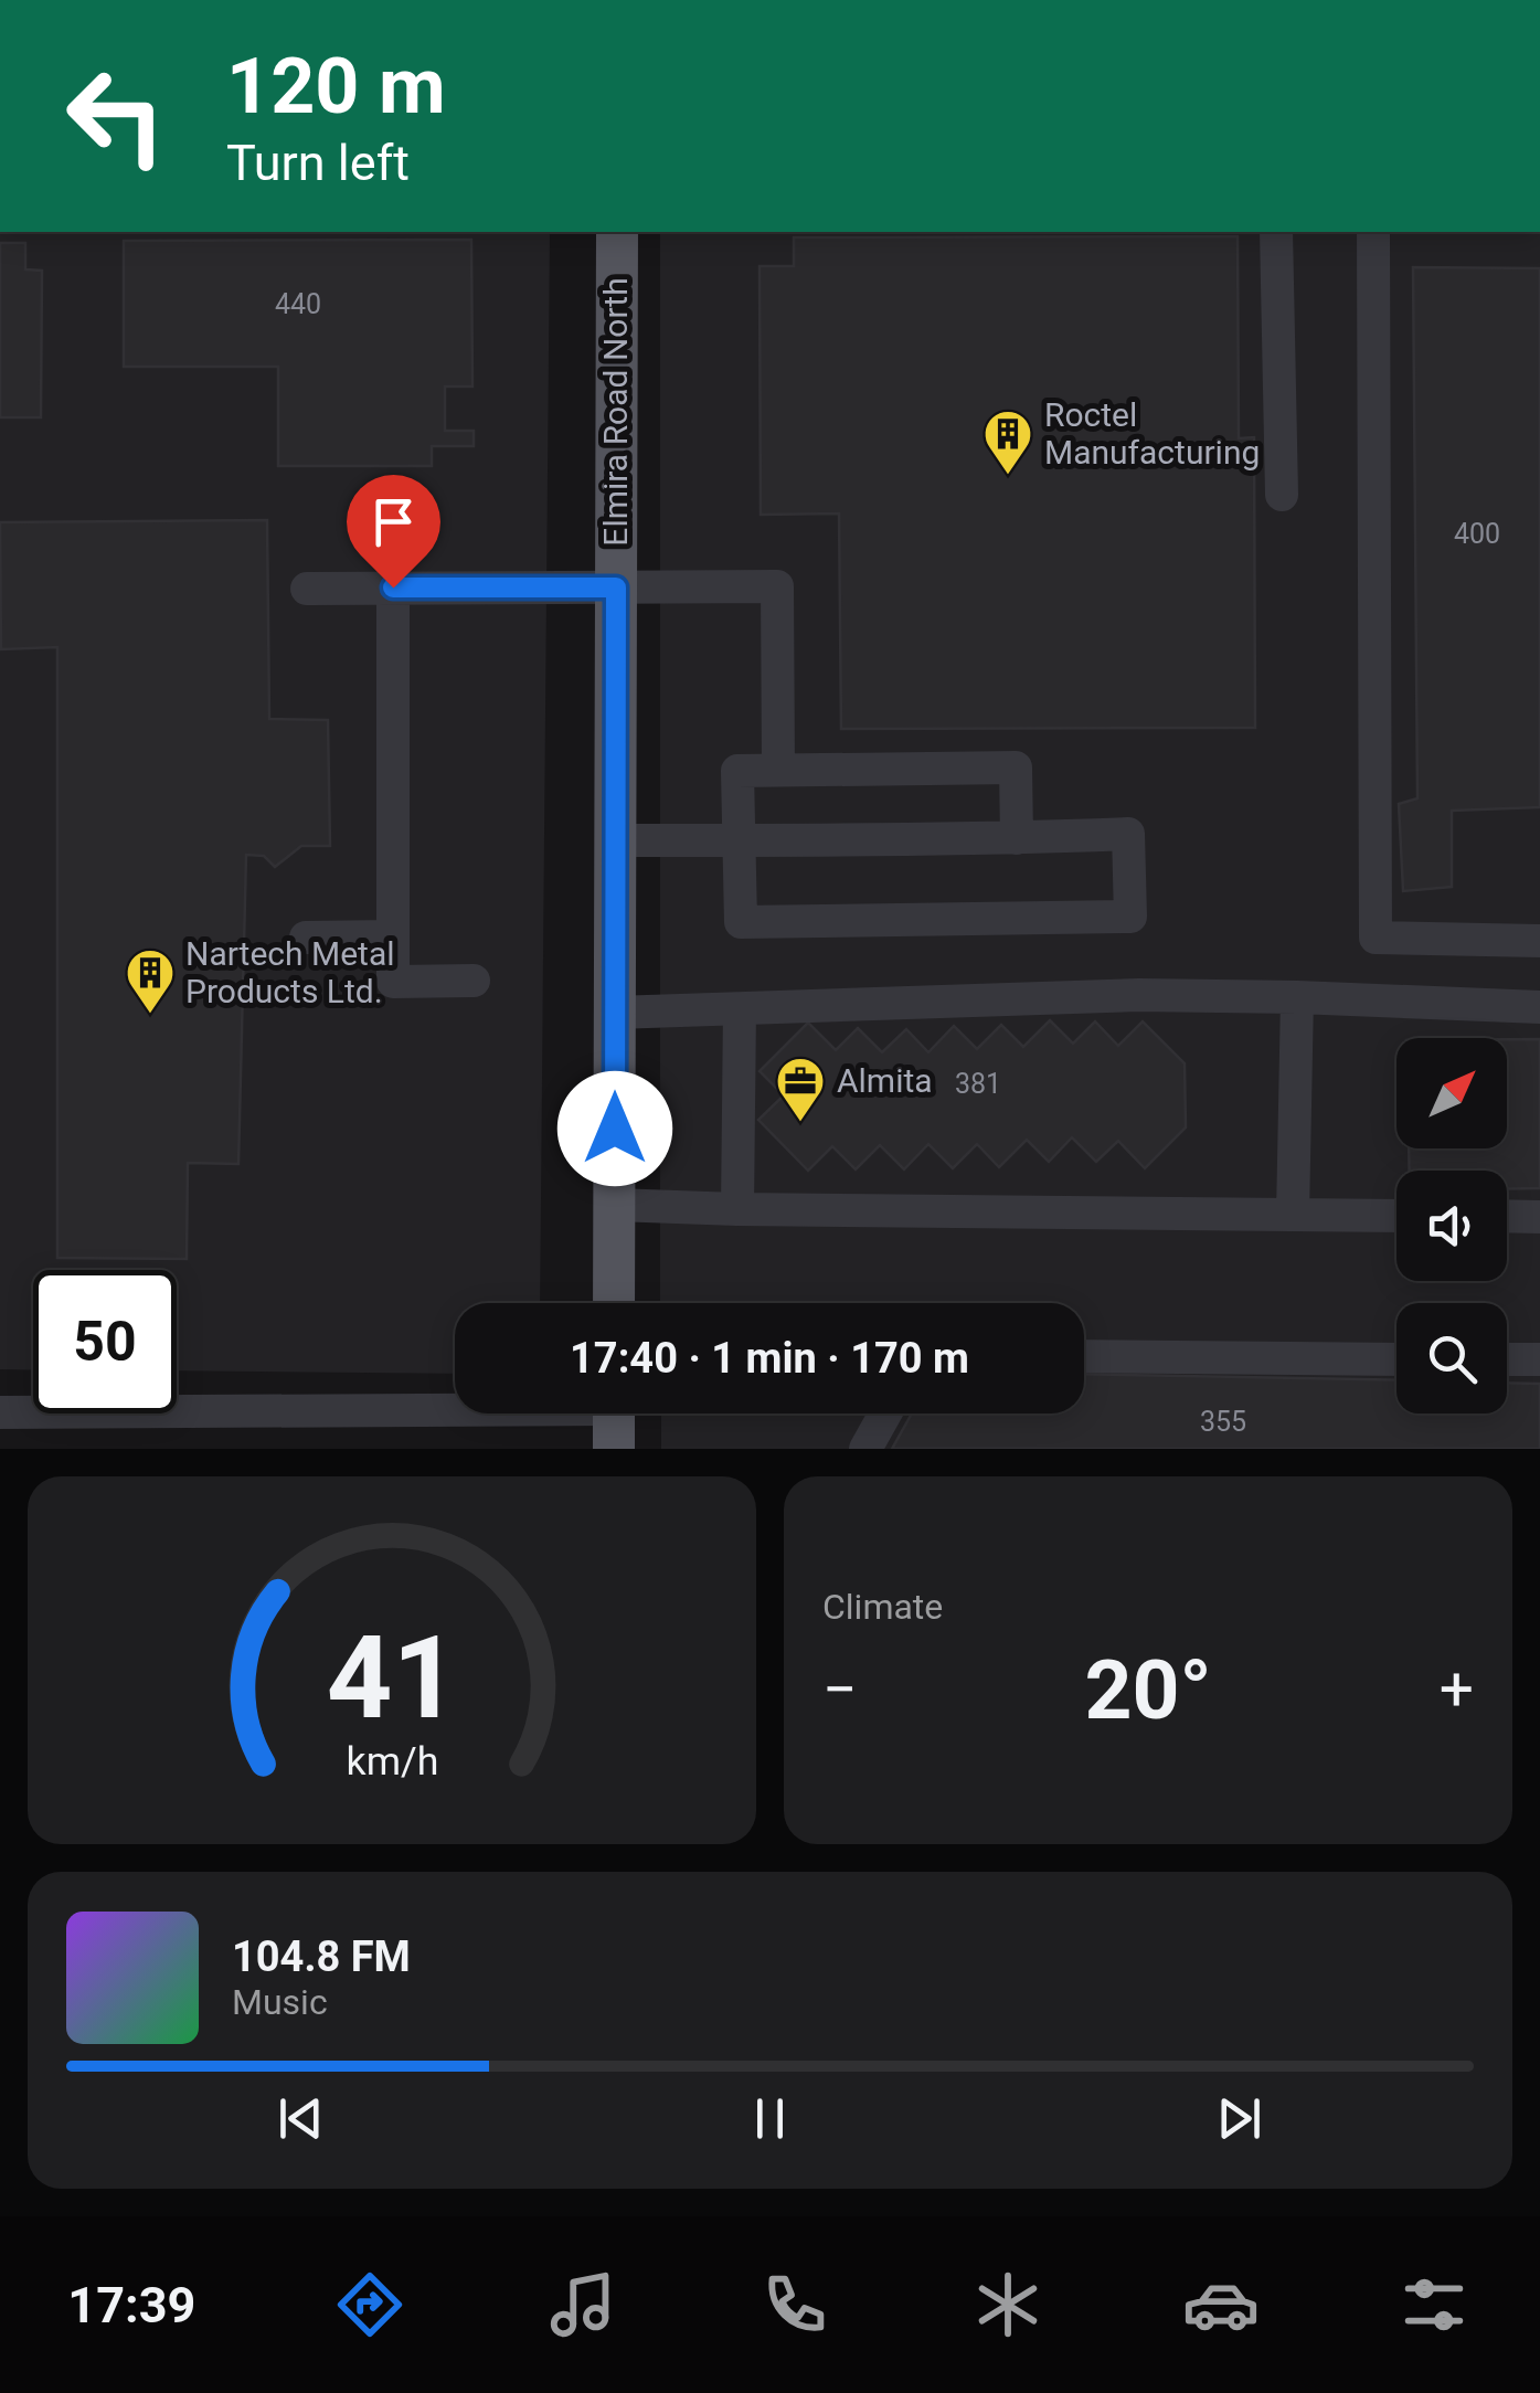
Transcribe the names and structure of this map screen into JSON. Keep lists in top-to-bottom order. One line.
{"streets":{"main road":["Elmira Road North"]},"places":{"building":["Roctel Manufacturing","Nartech Metal Products Ltd."],"office":["Almita"]},"house_numbers":["440","400","381","355"],"north":"top right","page":{"turn":["120 m","Turn left"],"limit":"50","trip":"17:40 · 1 min · 170 m","tile":"Climate","heat":["−","20°","+"],"song":["104.8 FM","Music"],"tabs":"17:39","gauge":["41","km/h"]}}
